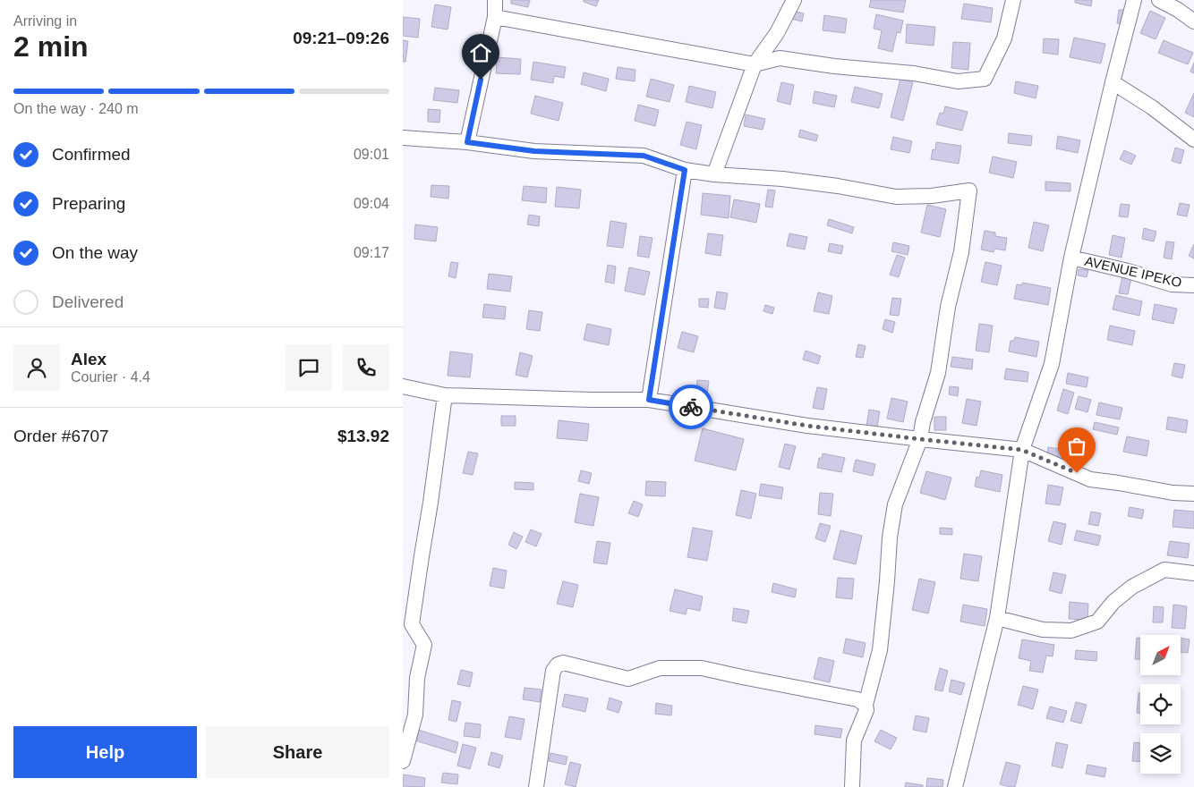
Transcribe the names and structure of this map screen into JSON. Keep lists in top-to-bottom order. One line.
{"streets":{"street":["AVENUE IPEKO"]},"north":"top right","page":{"heading":["2 min","Arriving in","09:21–09:26"],"panel":["Alex","Courier · 4.4","Order #6707","$13.92"],"bar":"On the way · 240 m","list":[["Confirmed","09:01"],["Preparing","09:04"],["On the way","09:17"],"Delivered"],"buttons":["Help","Share"]}}
